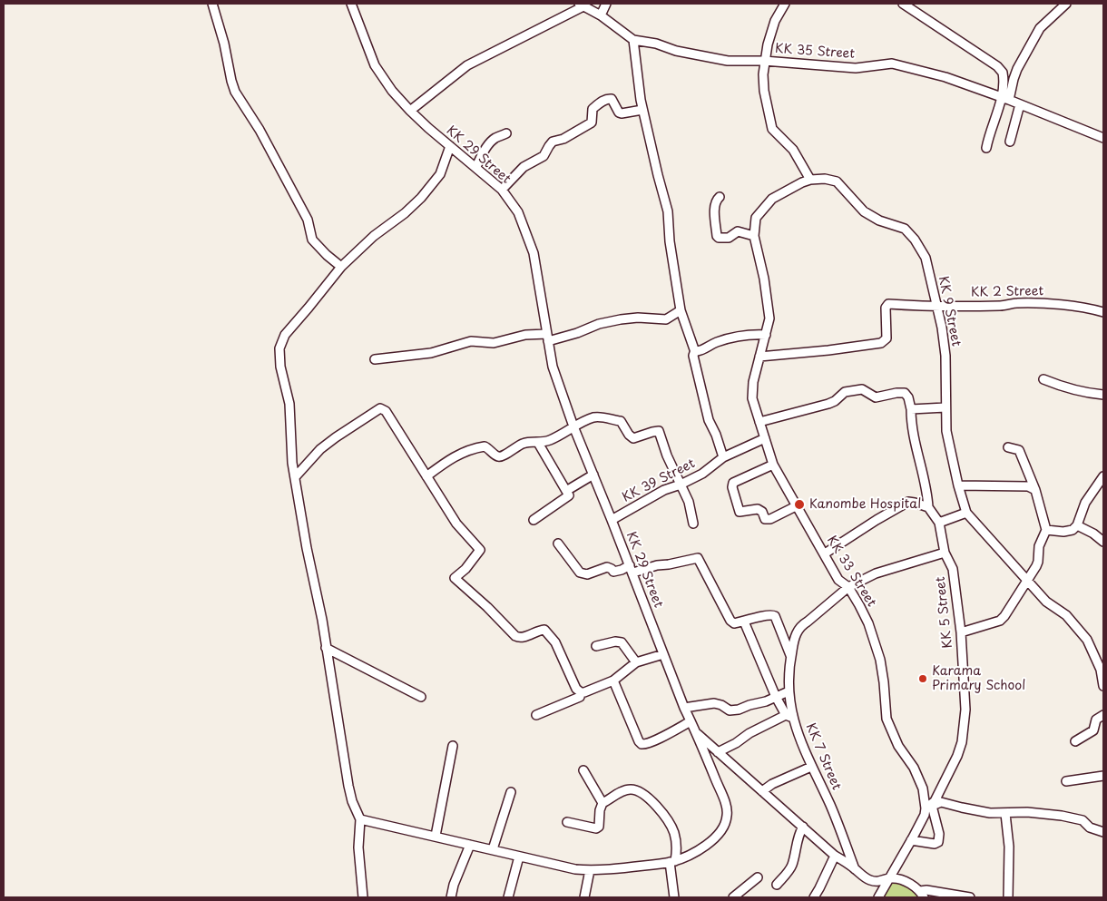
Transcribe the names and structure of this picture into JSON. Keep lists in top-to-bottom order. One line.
{"streets":{"street":["KK 35 Street","KK 29 Street","KK 2 Street","KK 9 Street","KK 39 Street","KK 33 Street","KK 5 Street","KK 7 Street"]},"crossings":[["KK 29 Street","KK 39 Street"],["KK 2 Street","KK 9 Street"],["KK 2 Street","KK 33 Street"],["KK 9 Street","KK 33 Street"],["KK 39 Street","KK 33 Street"],["KK 33 Street","KK 5 Street"],["KK 33 Street","KK 7 Street"],["KK 5 Street","KK 7 Street"]],"places":["Kanombe Hospital","Karama Primary School"]}
